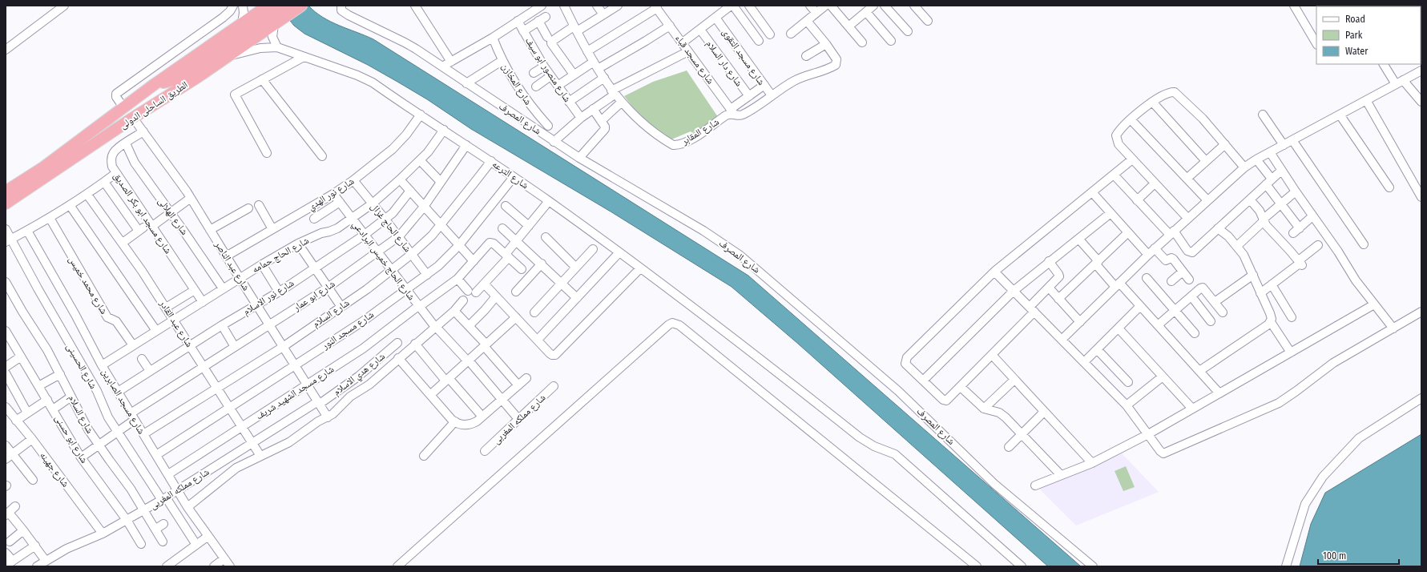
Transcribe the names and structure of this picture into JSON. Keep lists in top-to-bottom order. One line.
{"streets":{"highway":["الطريق الساحلى الدولى"],"street":["شارع مسجد التقوى","شارع مسجد قباء","شارع دار السلام","شارع منصور ابو سيف","شارع المخازن","شارع المصرف","شارع المقابر","شارع الترعه","شارع نور الهدي","شارع مسجد ابو بكر الصديق","شارع الهلالى","شارع الحاج غزال","شارع الحاج حمامه","شارع الحاج خميس البرادعي","شارع عبد الناصر","شارع محمد خميس","شارع ابو عمار","شارع نور الاسلام","شارع السلام","شارع عبد القادر","شارع مسجد النور","شارع الحسينى","شارع هدي الاسلام","شارع مسجد الشهيد شريف","شارع مسجد الصابرين","شارع مملكه المغربى","شارع ابو حسنى","شارع جهينه"]},"crossings":[["شارع مسجد التقوى","شارع المقابر"],["شارع مسجد قباء","شارع المقابر"],["الطريق الساحلى الدولى","شارع الترعه"],["الطريق الساحلى الدولى","شارع عبد الناصر"],["شارع الترعه","شارع نور الهدي"],["شارع الترعه","شارع الحاج حمامه"],["شارع الترعه","شارع ابو عمار"],["شارع الترعه","شارع السلام"],["شارع الترعه","شارع مسجد النور"],["شارع نور الهدي","شارع الحاج غزال"],["شارع نور الهدي","شارع الحاج خميس البرادعي"],["شارع نور الهدي","شارع عبد الناصر"],["شارع مسجد ابو بكر الصديق","شارع الهلالى"],["شارع مسجد ابو بكر الصديق","شارع الحاج حمامه"],["شارع مسجد ابو بكر الصديق","شارع عبد الناصر"],["شارع الهلالى","شارع الحاج حمامه"],["شارع الحاج غزال","شارع الحاج حمامه"],["شارع الحاج غزال","شارع ابو عمار"],["شارع الحاج غزال","شارع نور الاسلام"],["شارع الحاج غزال","شارع السلام"],["شارع الحاج غزال","شارع مسجد النور"],["شارع الحاج حمامه","شارع الحاج خميس البرادعي"],["شارع الحاج حمامه","شارع عبد الناصر"],["شارع الحاج حمامه","شارع محمد خميس"],["شارع الحاج حمامه","شارع عبد القادر"],["شارع الحاج حمامه","شارع مسجد الصابرين"],["شارع الحاج خميس البرادعي","شارع ابو عمار"],["شارع الحاج خميس البرادعي","شارع نور الاسلام"],["شارع الحاج خميس البرادعي","شارع السلام"],["شارع الحاج خميس البرادعي","شارع مسجد النور"],["شارع الحاج خميس البرادعي","شارع مسجد الشهيد شريف"],["شارع الحاج خميس البرادعي","شارع مملكه المغربى"],["شارع عبد الناصر","شارع ابو عمار"],["شارع عبد الناصر","شارع نور الاسلام"],["شارع عبد الناصر","شارع السلام"],["شارع عبد الناصر","شارع مسجد النور"],["شارع عبد الناصر","شارع هدي الاسلام"],["شارع عبد الناصر","شارع مسجد الشهيد شريف"],["شارع عبد الناصر","شارع مملكه المغربى"],["شارع ابو عمار","شارع السلام"],["شارع ابو عمار","شارع عبد القادر"],["شارع ابو عمار","شارع الحسينى"],["شارع ابو عمار","شارع مسجد الصابرين"],["شارع ابو عمار","شارع ابو حسنى"],["شارع نور الاسلام","شارع عبد القادر"],["شارع نور الاسلام","شارع مسجد الصابرين"],["شارع السلام","شارع عبد القادر"],["شارع السلام","شارع مسجد الصابرين"],["شارع السلام","شارع مملكه المغربى"],["شارع عبد القادر","شارع مسجد النور"],["شارع عبد القادر","شارع مسجد الشهيد شريف"],["شارع عبد القادر","شارع مملكه المغربى"],["شارع مسجد النور","شارع مسجد الصابرين"],["شارع الحسينى","شارع مملكه المغربى"],["شارع هدي الاسلام","شارع مملكه المغربى"],["شارع مسجد الشهيد شريف","شارع مسجد الصابرين"],["شارع مسجد الصابرين","شارع مملكه المغربى"],["شارع مملكه المغربى","شارع ابو حسنى"],["شارع مملكه المغربى","شارع جهينه"]],"legend":["Road","Park","Water"],"scale_bar":"100 m"}
